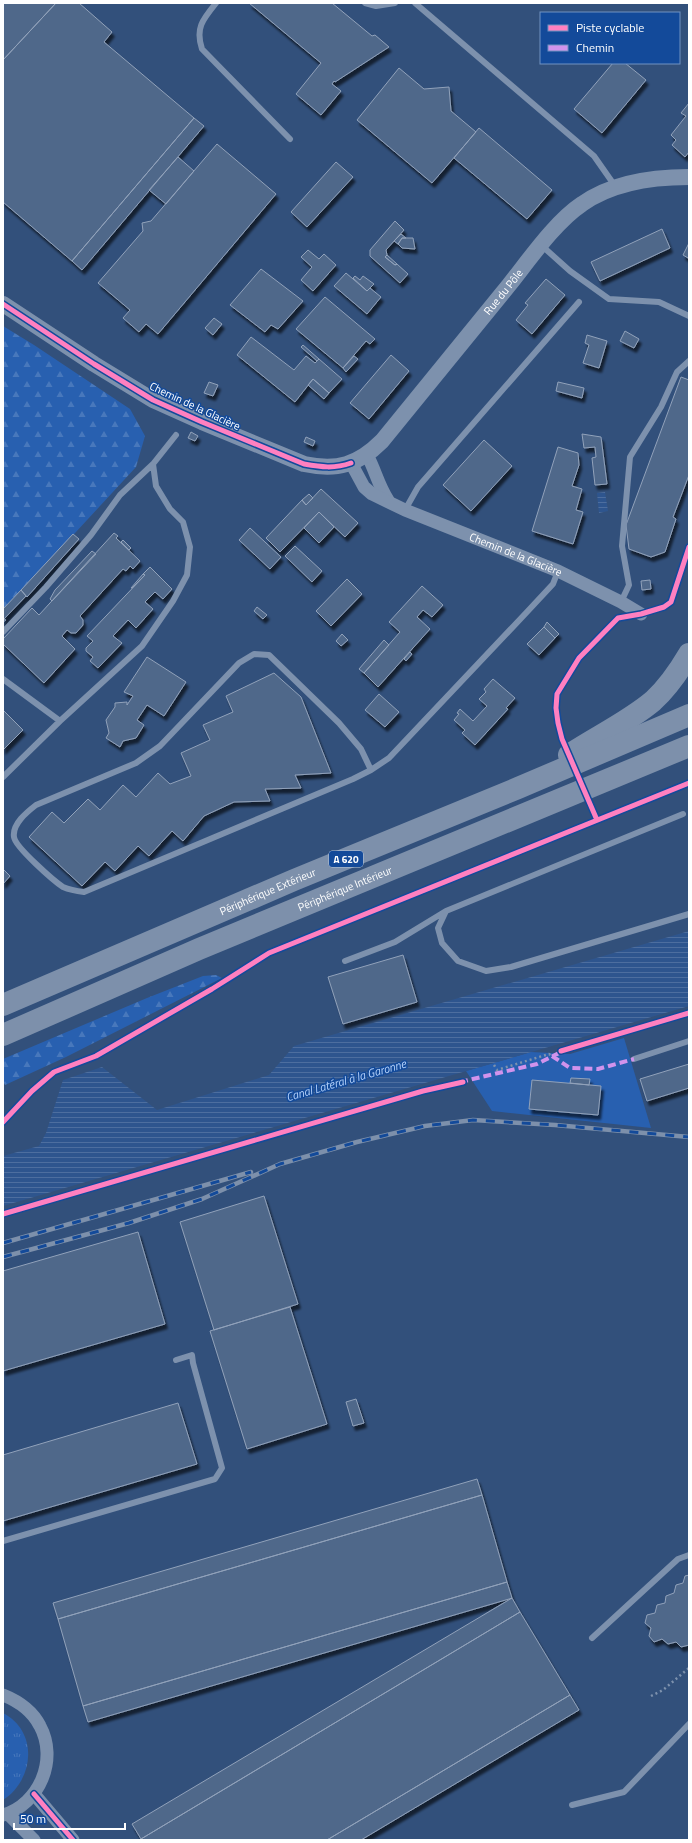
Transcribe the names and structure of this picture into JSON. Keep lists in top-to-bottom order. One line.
{"streets":{"highway":["A 620","Périphérique Intérieur","Périphérique Extérieur"],"street":["Rue du Pôle","Chemin de la Glacière"]},"crossings":[["Rue du Pôle","Chemin de la Glacière"]],"water":["Canal Latéral à la Garonne"],"legend":["Piste cyclable","Chemin"],"scale_bar":"50 m"}
